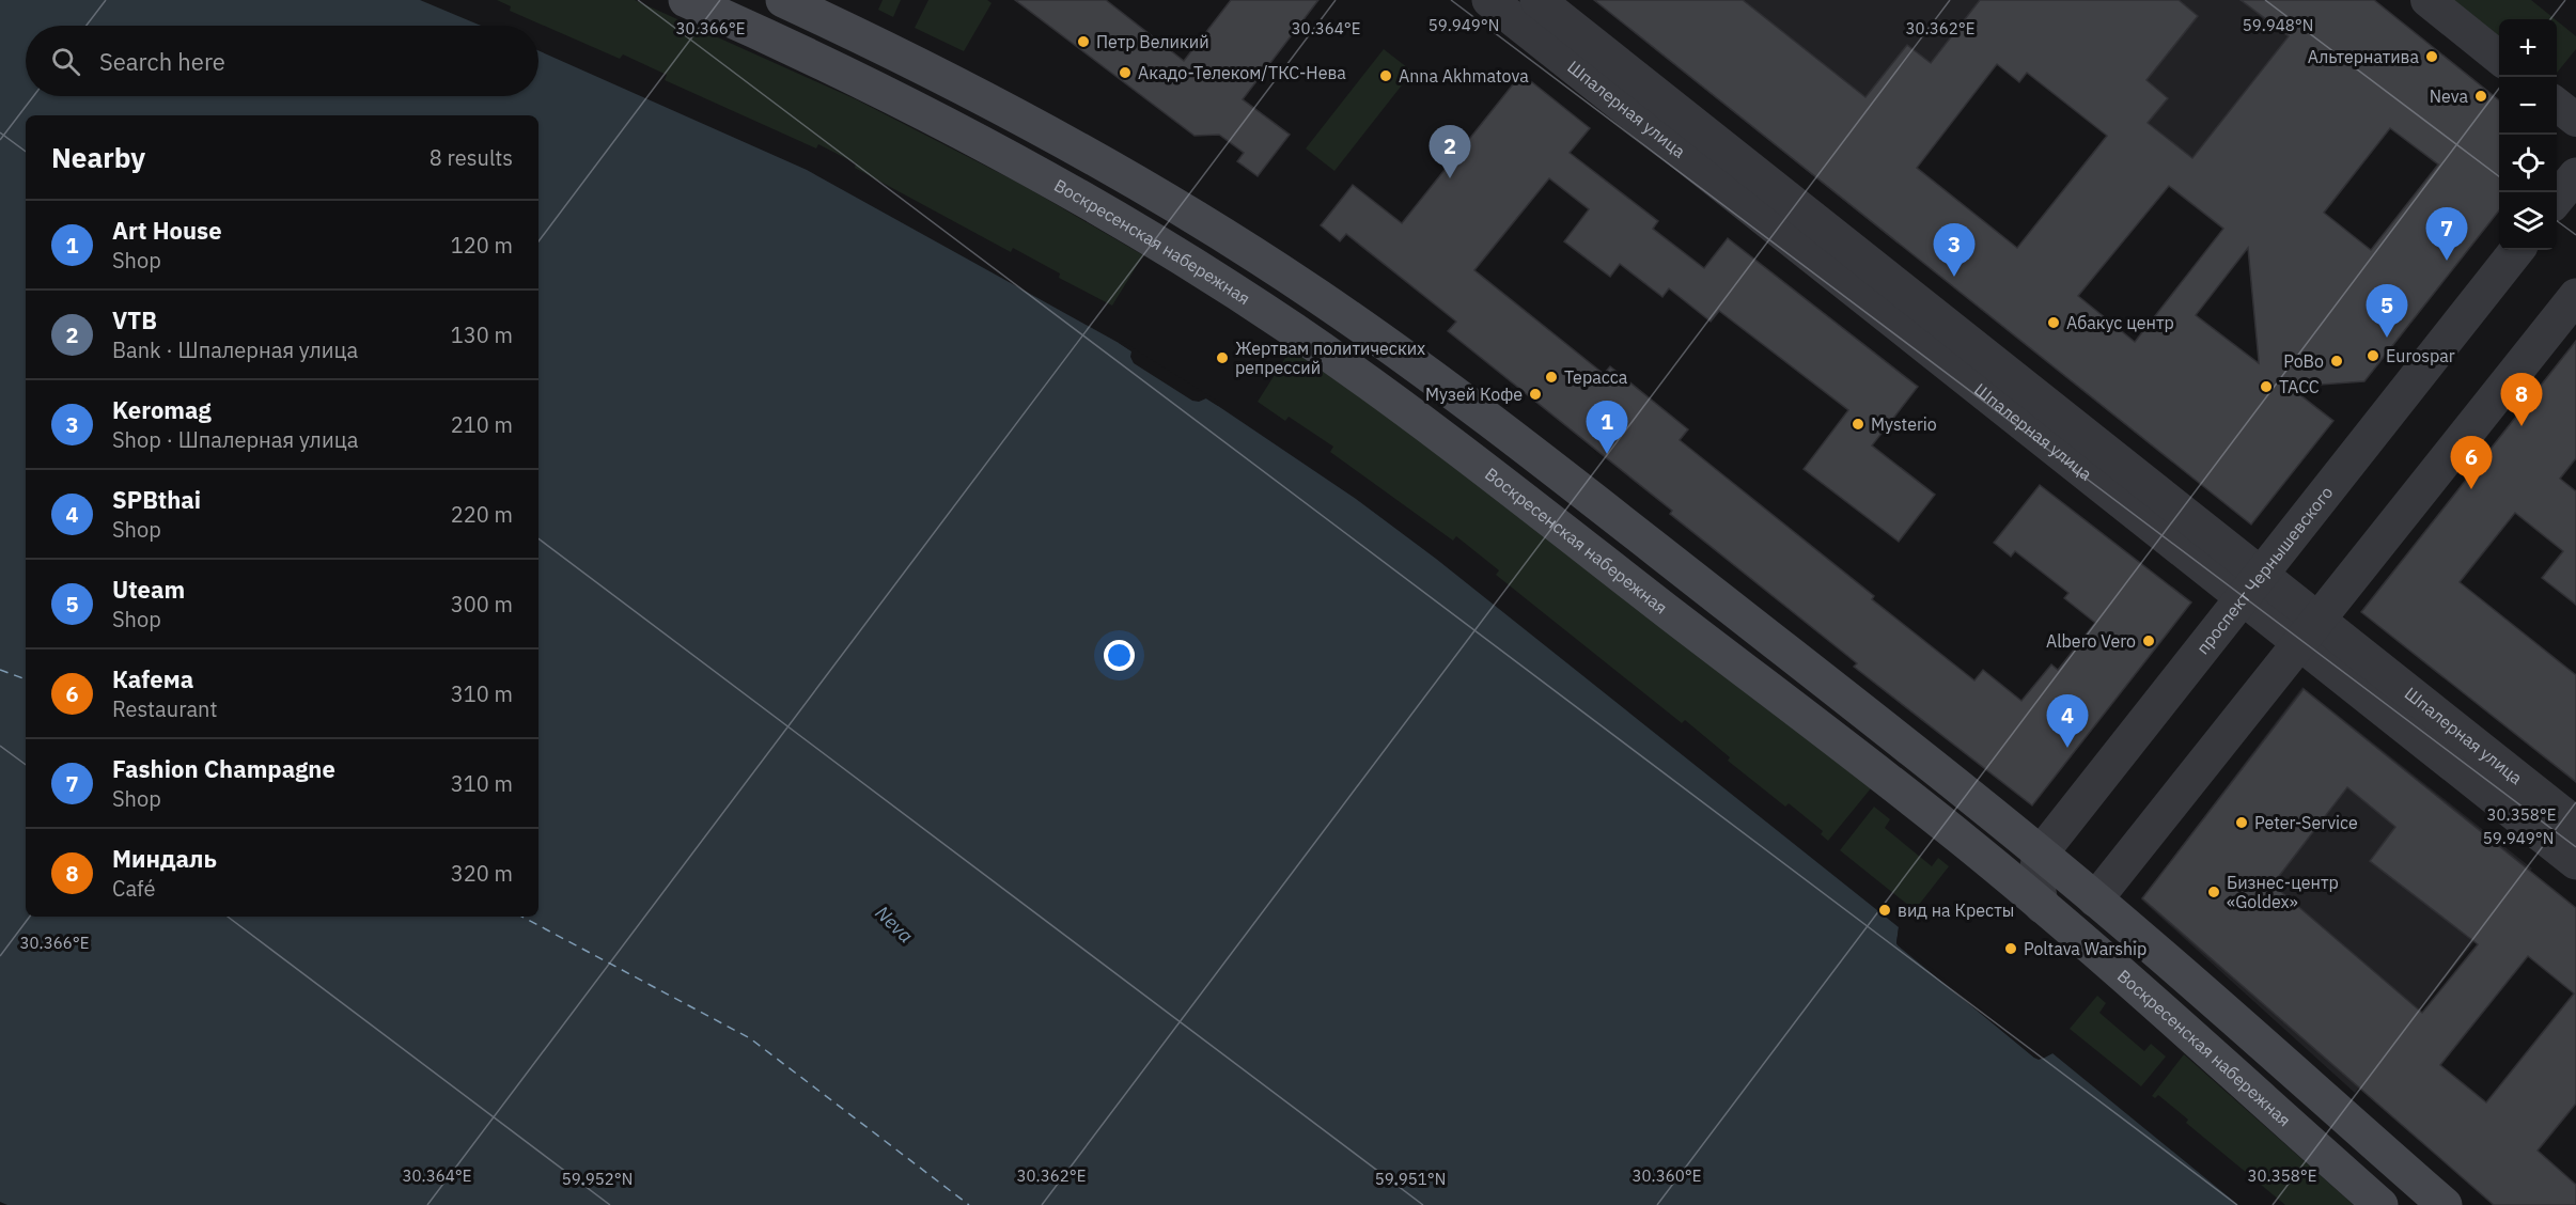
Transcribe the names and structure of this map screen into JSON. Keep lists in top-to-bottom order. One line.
{"streets":{"main road":["Воскресенская набережная"],"street":["Шпалерная улица","проспект Чернышевского"]},"crossings":[["Шпалерная улица","проспект Чернышевского"]],"water":["Neva"],"places":["Петр Великий","Альтернатива","Акадо-Телеком/ТКС-Нева","Anna Akhmatova","Neva","Абакус центр","Eurospar","Жертвам политических репрессий","PoBo","Терасса","ТАСС","Музей Кофе","Mysterio","Albero Vero","Peter-Service","Бизнес-центр «Goldex»","вид на Кресты","Poltava Warship"],"page":{"map_buttons":["+","−"],"search":"Search here","heading":["Nearby","8 results"],"pins":["2","7","3","5","8","1","6","4"],"list":[{"mark":"1","name":"Art House","note":"Shop","value":"120 m"},{"mark":"2","name":"VTB","note":"Bank · Шпалерная улица","value":"130 m"},{"mark":"3","name":"Keromag","note":"Shop · Шпалерная улица","value":"210 m"},{"mark":"4","name":"SPBthai","note":"Shop","value":"220 m"},{"mark":"5","name":"Uteam","note":"Shop","value":"300 m"},{"mark":"6","name":"Каfема","note":"Restaurant","value":"310 m"},{"mark":"7","name":"Fashion Champagne","note":"Shop","value":"310 m"},{"mark":"8","name":"Миндаль","note":"Café","value":"320 m"}]},"coordinates":["59.948°N","59.949°N","30.366°E","30.364°E","30.362°E","30.358°E","30.360°E","59.952°N","59.951°N"]}
